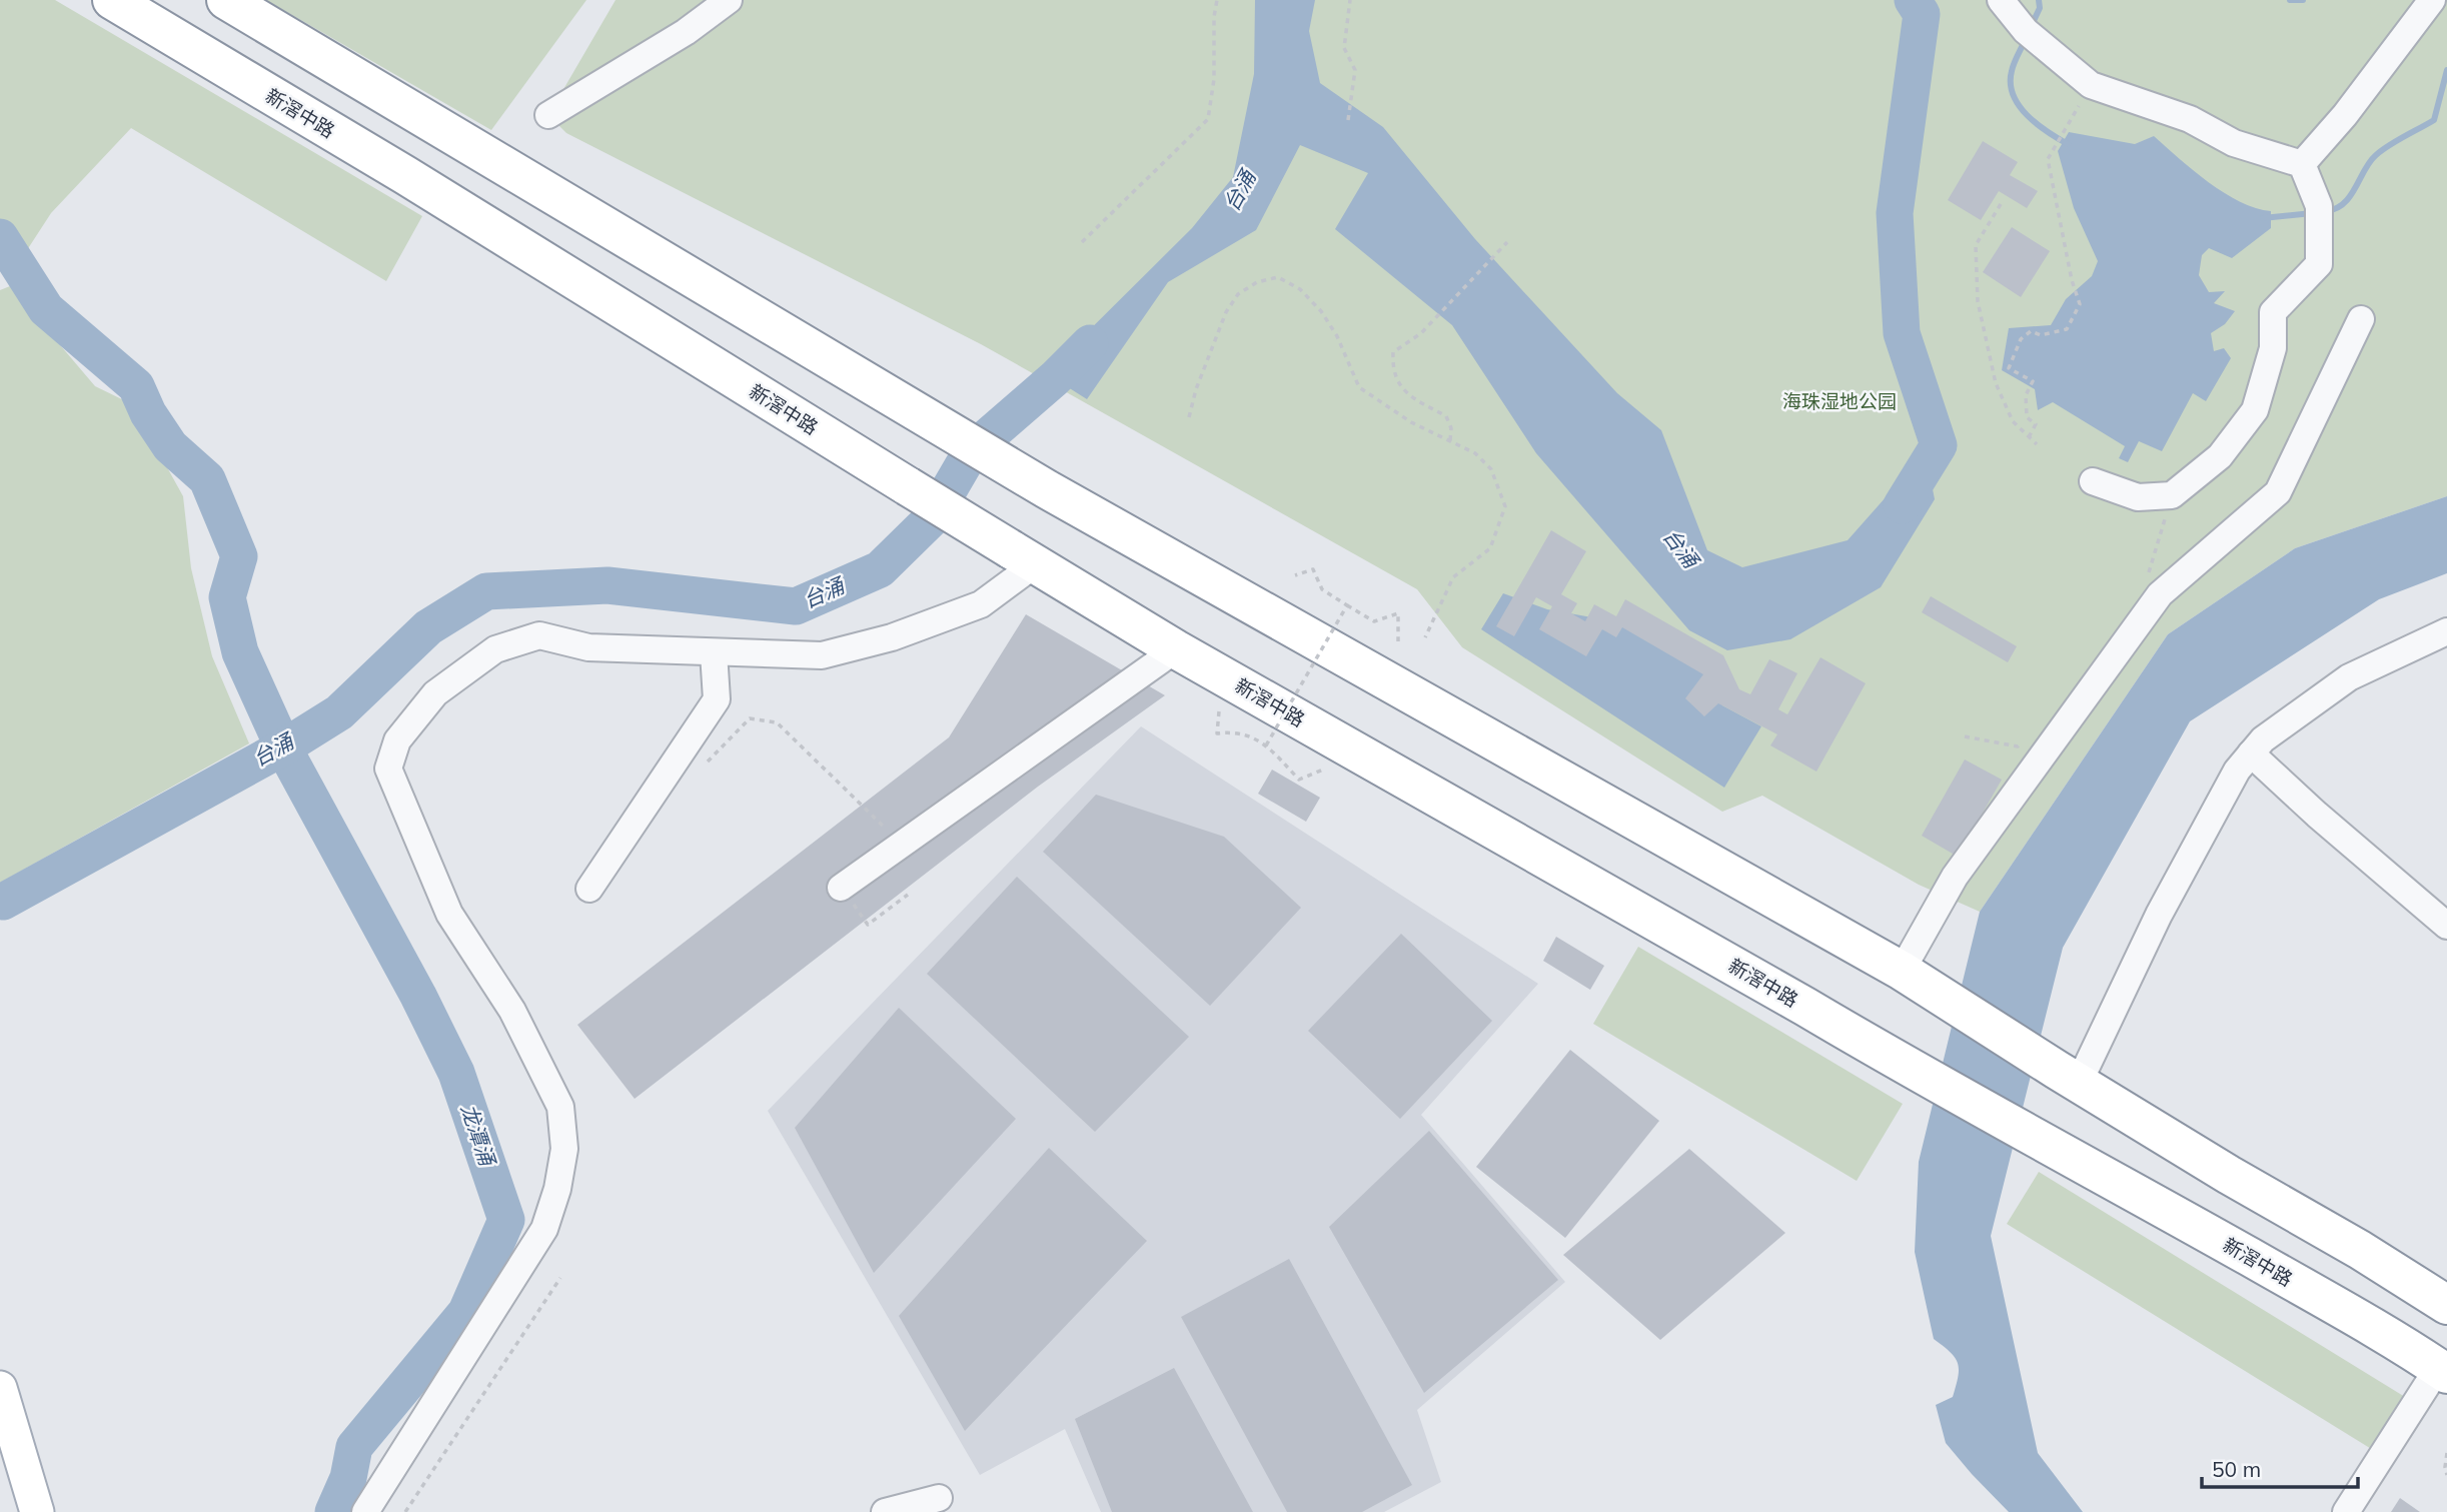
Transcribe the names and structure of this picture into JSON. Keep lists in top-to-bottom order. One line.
{"streets":{"highway":["新滘中路"]},"water":["台涌","龙潭涌"],"parks":["海珠湿地公园"],"scale_bar":"50 m"}
